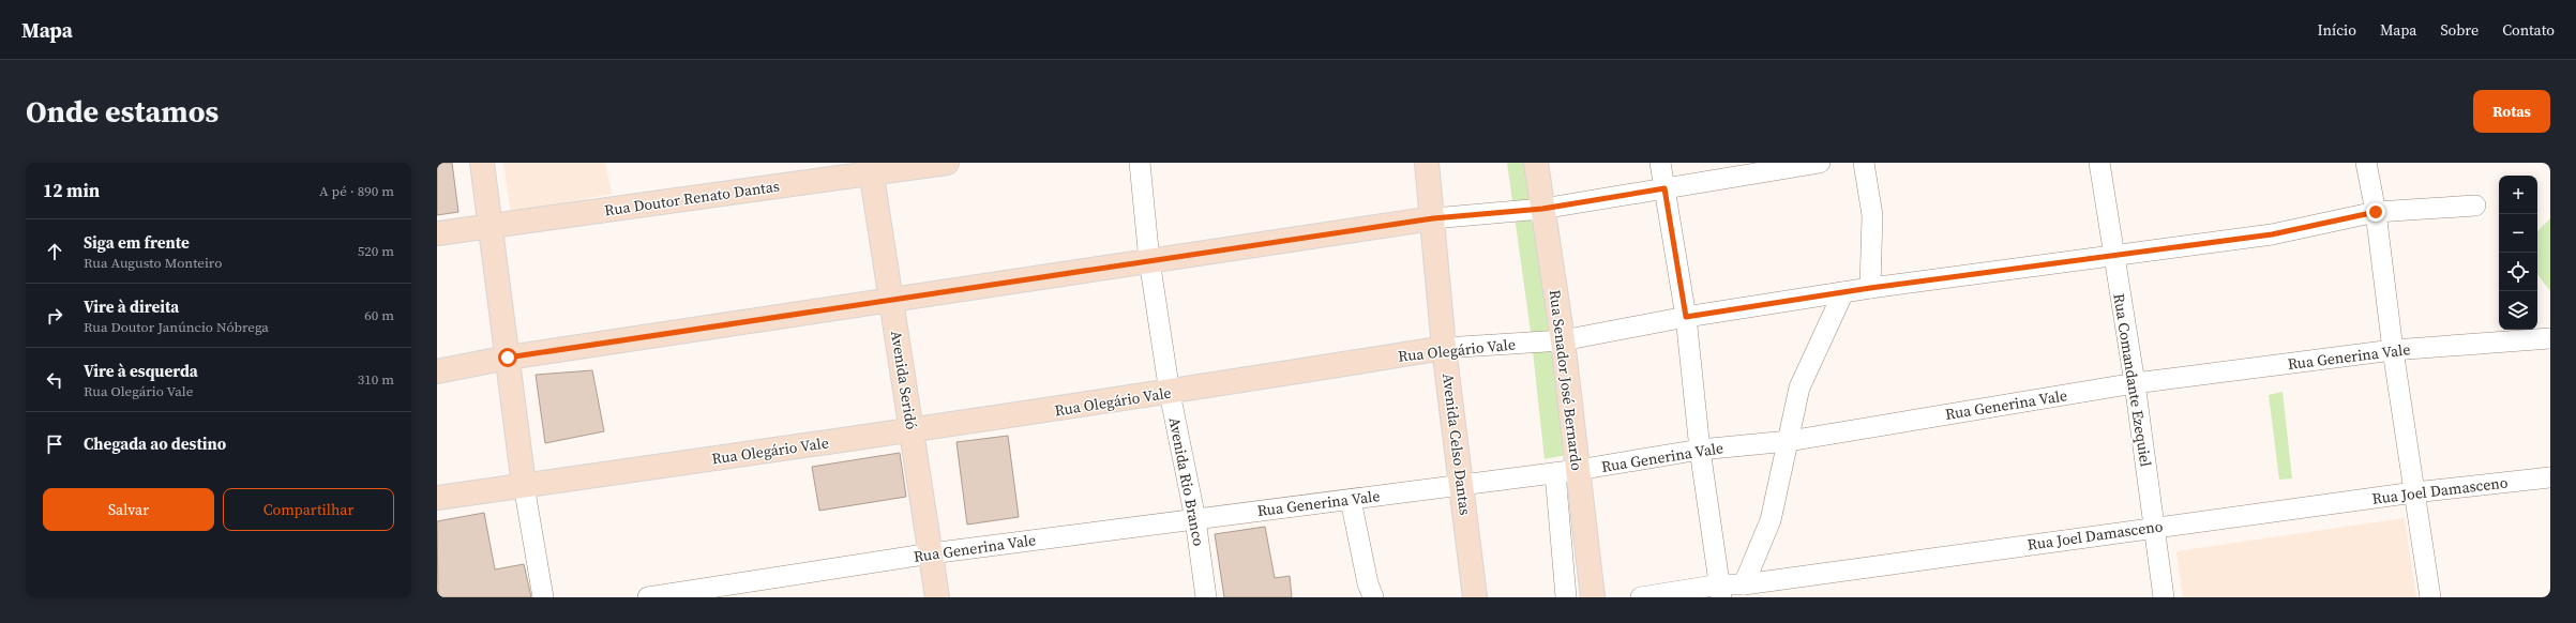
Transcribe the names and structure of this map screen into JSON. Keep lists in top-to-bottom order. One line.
{"streets":{"main road":["Rua Doutor Renato Dantas","Rua Olegário Vale","Avenida Seridó","Rua Senador José Bernardo","Avenida Celso Dantas"],"street":["Rua Generina Vale","Rua Comandante Ezequiel","Avenida Rio Branco","Rua Joel Damasceno"]},"crossings":[["Rua Doutor Renato Dantas","Avenida Seridó"],["Rua Olegário Vale","Avenida Seridó"],["Rua Olegário Vale","Rua Senador José Bernardo"],["Rua Olegário Vale","Rua Comandante Ezequiel"],["Rua Olegário Vale","Avenida Celso Dantas"],["Rua Olegário Vale","Avenida Rio Branco"],["Rua Generina Vale","Avenida Seridó"],["Rua Generina Vale","Rua Senador José Bernardo"],["Rua Generina Vale","Rua Comandante Ezequiel"],["Rua Generina Vale","Avenida Celso Dantas"],["Rua Generina Vale","Avenida Rio Branco"],["Rua Comandante Ezequiel","Rua Joel Damasceno"]],"page":{"header":"Mapa","nav":["Início","Mapa","Sobre","Contato"],"buttons":["Rotas",["Salvar","Compartilhar"]],"title":"Onde estamos","heading":["12 min","A pé · 890 m"],"map_buttons":["+","−"],"list":[["Siga em frente","Rua Augusto Monteiro","520 m"],["Vire à direita","Rua Doutor Janúncio Nóbrega","60 m"],["Vire à esquerda","Rua Olegário Vale","310 m"],"Chegada ao destino"]}}
